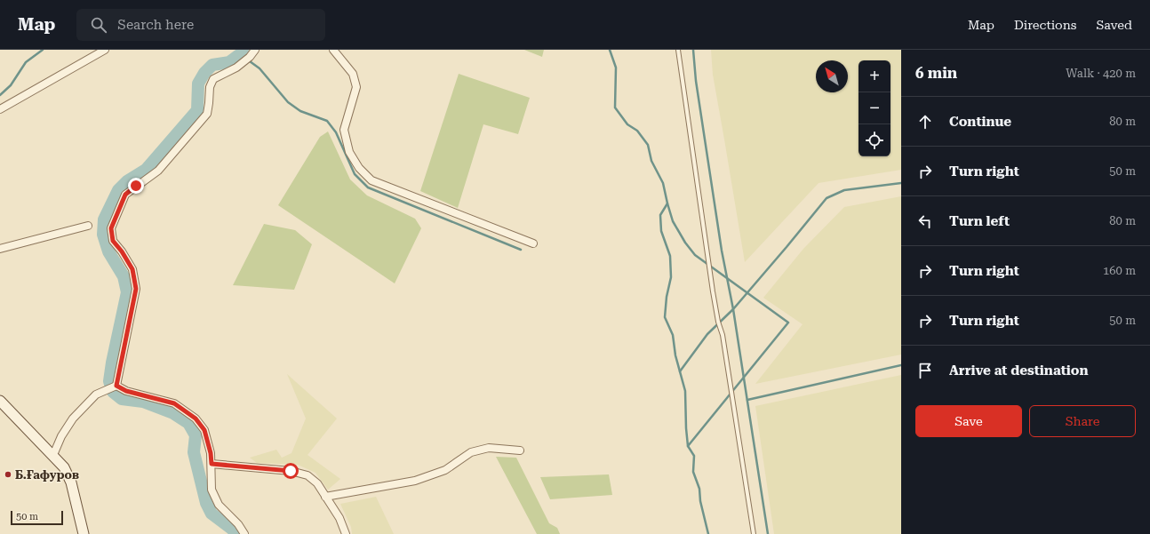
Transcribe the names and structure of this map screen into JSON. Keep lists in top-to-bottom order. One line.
{"places":["Б.Ғафуров"],"scale_bar":"50 m","north":"top left","page":{"header":"Map","search":"Search here","nav":["Map","Directions","Saved"],"heading":["6 min","Walk · 420 m"],"map_buttons":["+","−"],"list":[["Continue","80 m"],["Turn right","50 m"],["Turn left","80 m"],["Turn right","160 m"],["Turn right","50 m"],"Arrive at destination"],"buttons":["Save","Share"],"scale":"50 m"}}
